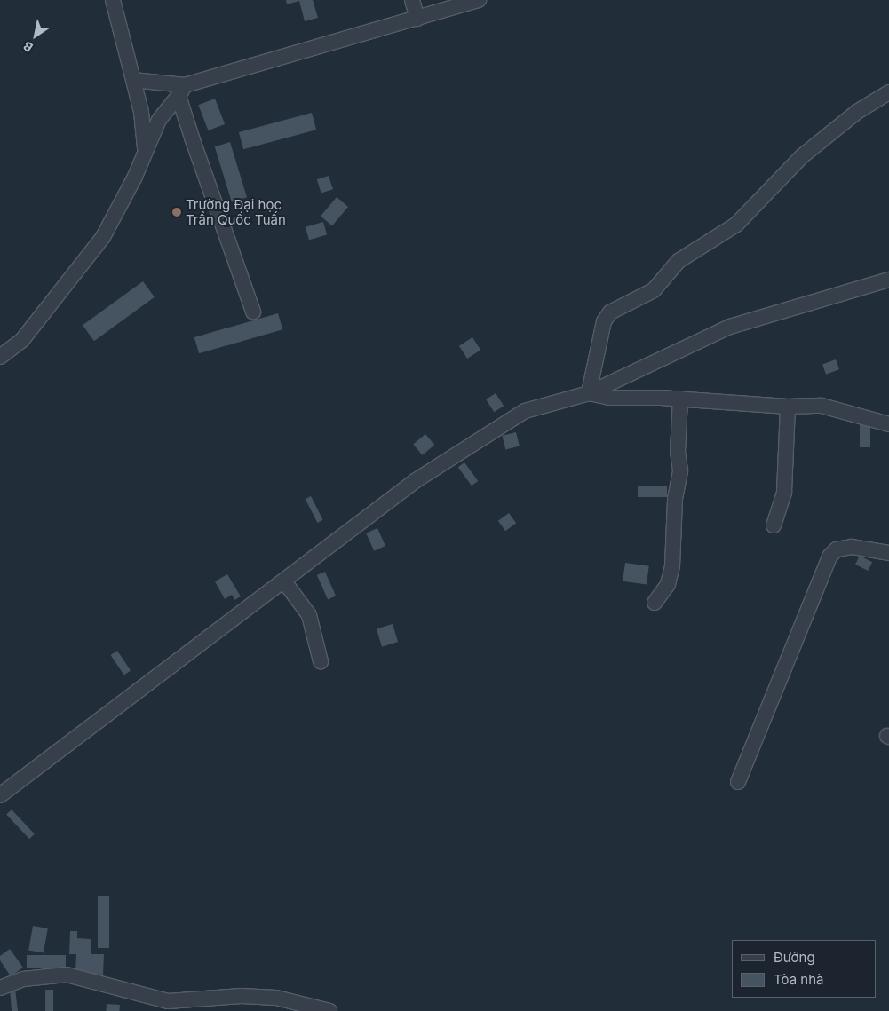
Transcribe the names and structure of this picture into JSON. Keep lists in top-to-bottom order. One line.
{"places":["Trường Đại học Trần Quốc Tuấn"],"legend":["Đường","Tòa nhà"],"north":"bottom left"}
